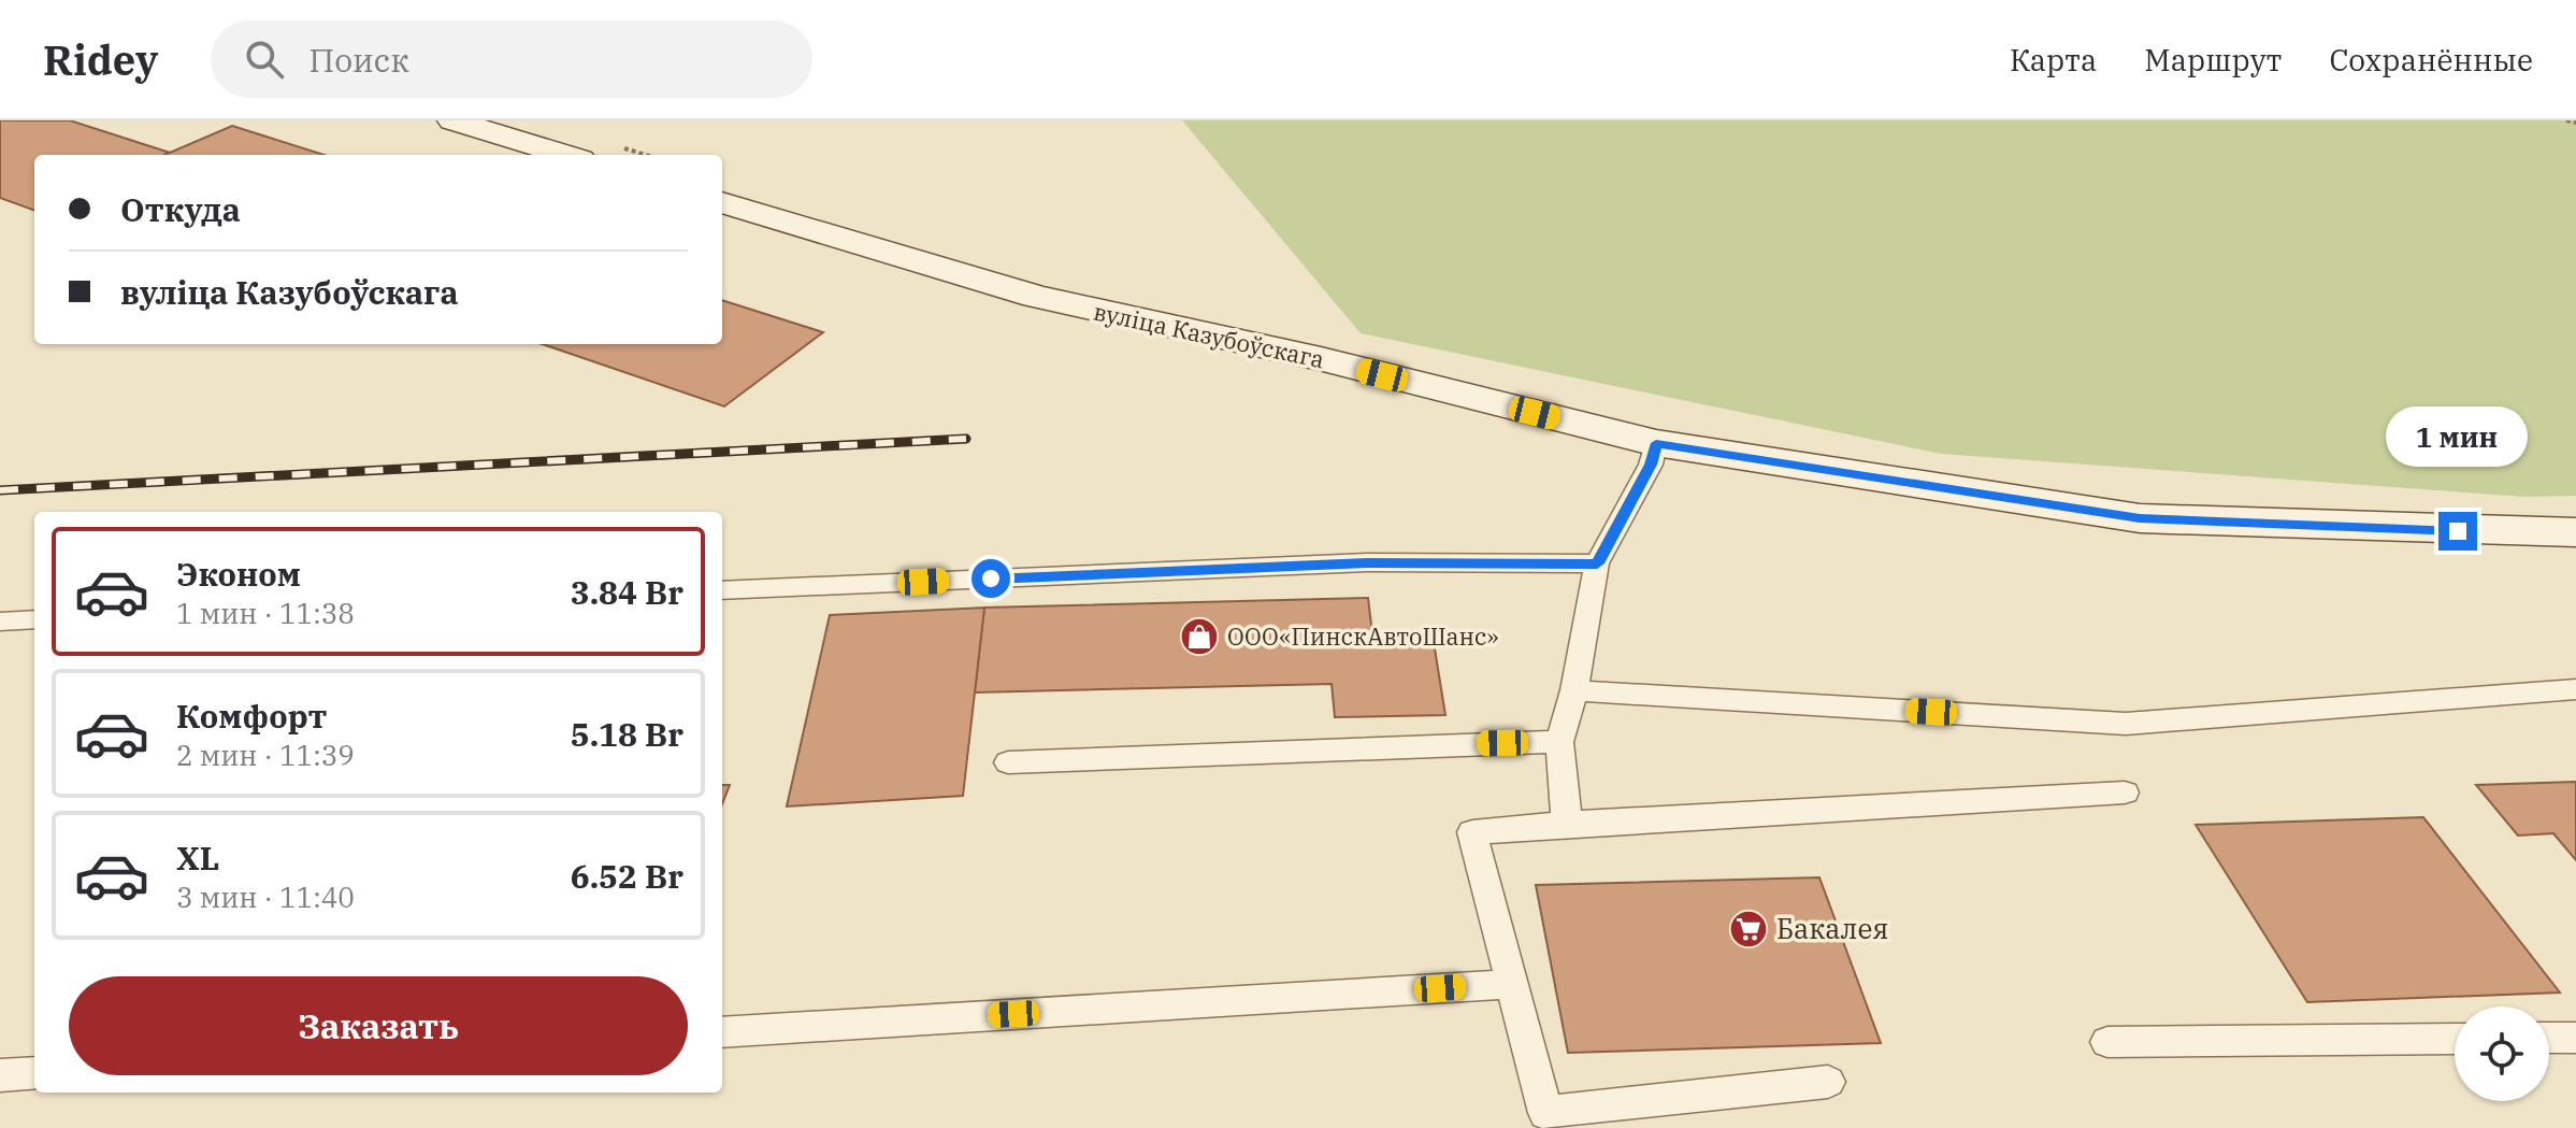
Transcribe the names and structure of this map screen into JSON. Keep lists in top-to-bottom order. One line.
{"streets":{"street":["вуліца Казубоўскага"]},"places":{"shop":["ООО«ПинскАвтоШанс»"],"supermarket":["Бакалея"]},"page":{"header":"Ridey","search":"Поиск","nav":["Карта","Маршрут","Сохранённые"],"banner":["Откуда","вуліца Казубоўскага"],"bubble":"1 мин","list":[{"name":"Эконом","note":"1 мин · 11:38","value":"3.84 Br"},{"name":"Комфорт","note":"2 мин · 11:39","value":"5.18 Br"},{"name":"XL","note":"3 мин · 11:40","value":"6.52 Br"}],"buttons":"Заказать"}}
